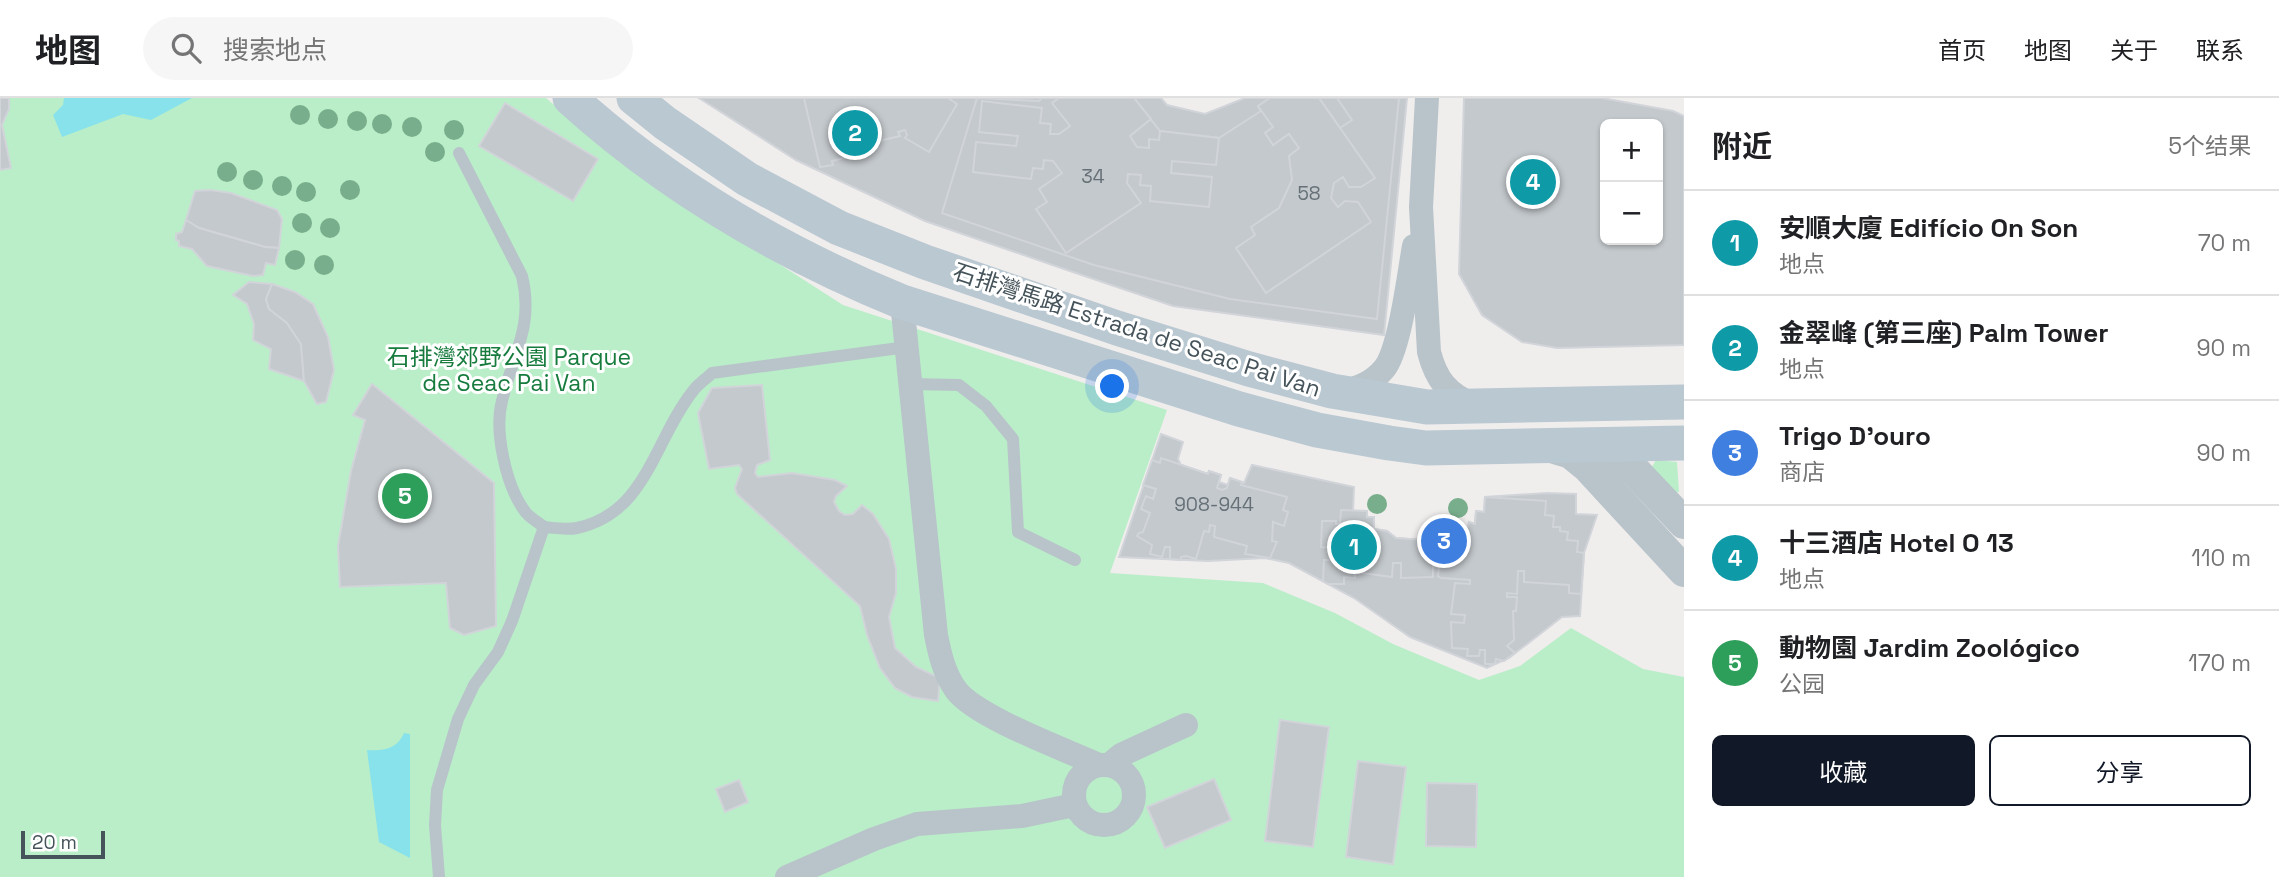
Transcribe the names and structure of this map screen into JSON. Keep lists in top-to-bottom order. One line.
{"streets":{"main road":["石排灣馬路 Estrada de Seac Pai Van"]},"parks":["石排灣郊野公園 Parque de Seac Pai Van"],"house_numbers":["34","58","908-944"],"scale_bar":"20 m","page":{"header":"地图","search":"搜索地点","nav":["首页","地图","关于","联系"],"heading":["附近","5个结果"],"pins":["2","4","5","3","1"],"map_buttons":["+","−"],"list":[{"mark":"1","name":"安順大廈 Edifício On Son","note":"地点","value":"70 m"},{"mark":"2","name":"金翠峰 (第三座) Palm Tower","note":"地点","value":"90 m"},{"mark":"3","name":"Trigo D'ouro","note":"商店","value":"90 m"},{"mark":"4","name":"十三酒店 Hotel O 13","note":"地点","value":"110 m"},{"mark":"5","name":"動物園 Jardim Zoológico","note":"公园","value":"170 m"}],"buttons":["收藏","分享"],"scale":"20 m"}}
